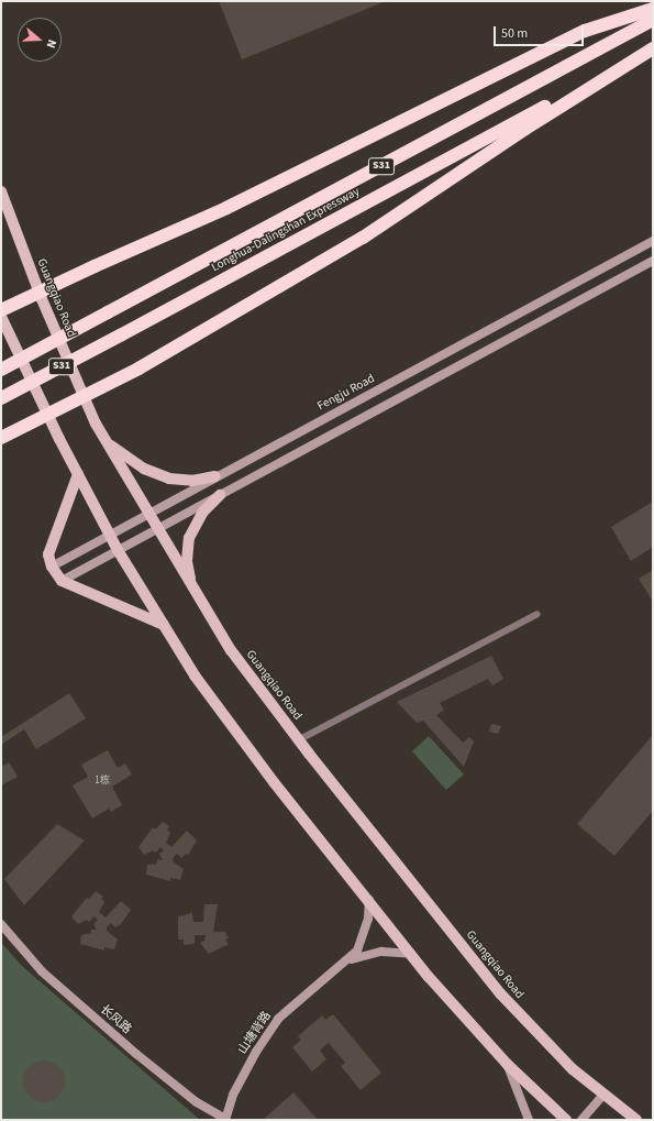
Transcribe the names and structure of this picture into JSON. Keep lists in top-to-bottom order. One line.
{"streets":{"highway":["S31","Longhua-Dalingshan Expressway"],"main road":["Guangqiao Road"],"street":["Fengju Road","长风路","山塘背路"]},"crossings":[["Guangqiao Road","Fengju Road"],["长风路","山塘背路"]],"house_numbers":["1栋"],"scale_bar":"50 m","north":"right"}
